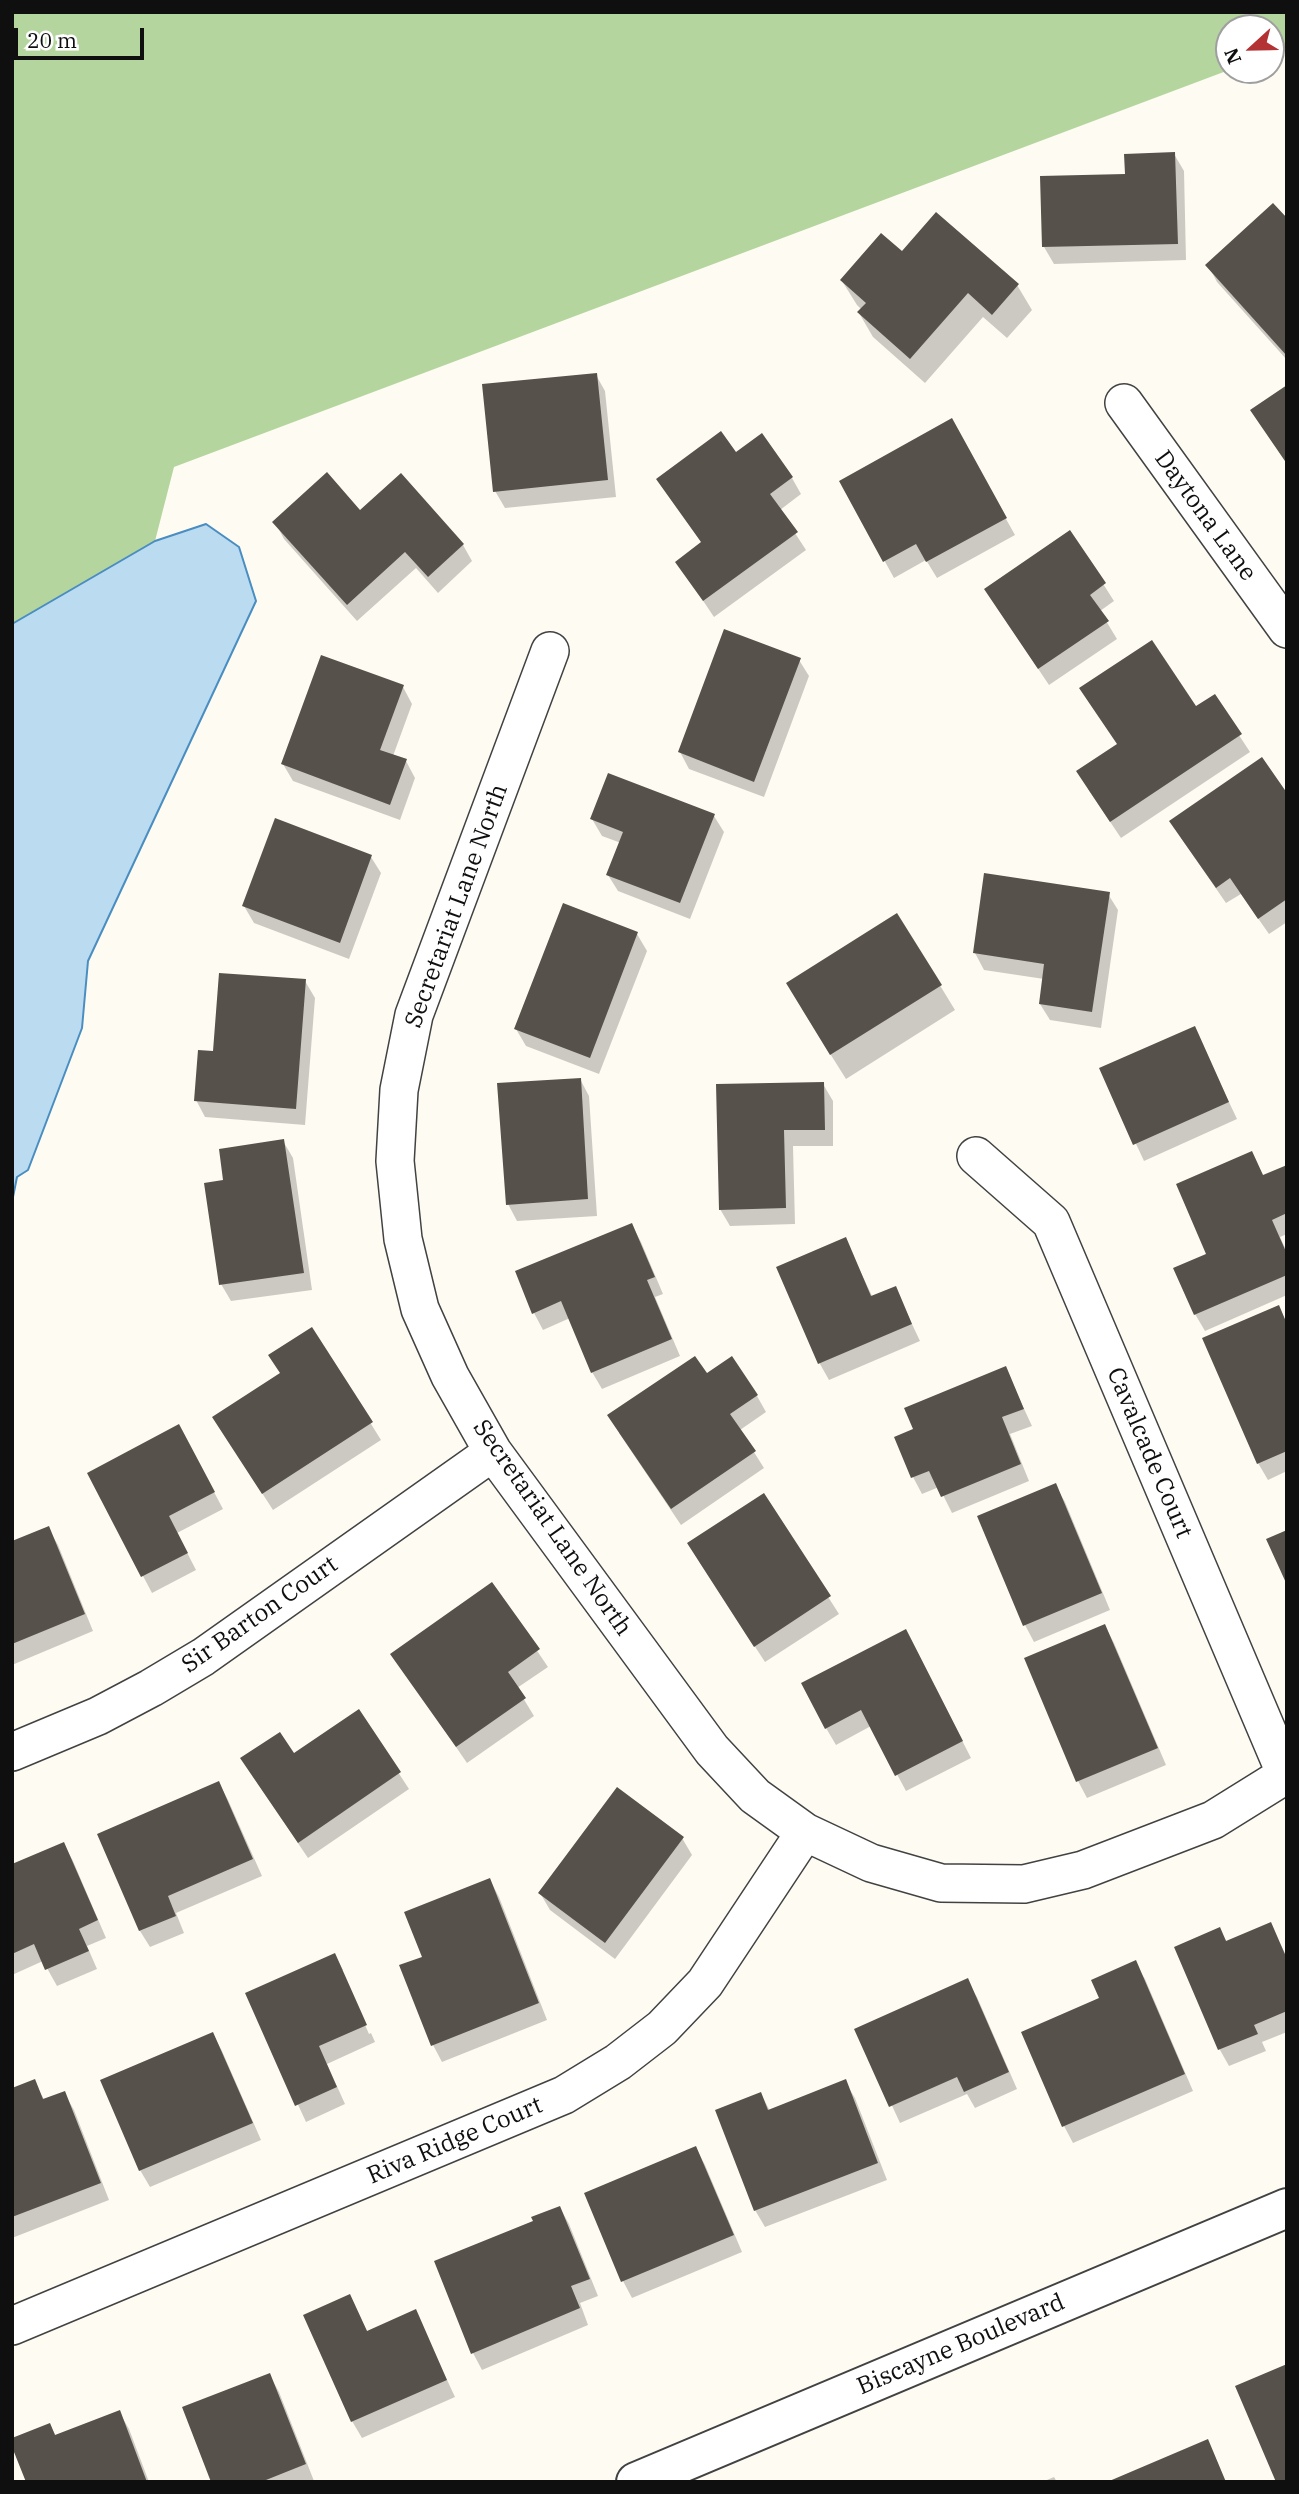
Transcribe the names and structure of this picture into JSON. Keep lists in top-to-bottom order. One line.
{"streets":{"street":["Daytona Lane","Secretariat Lane North","Cavalcade Court","Sir Barton Court","Riva Ridge Court","Biscayne Boulevard"]},"crossings":[["Secretariat Lane North","Cavalcade Court"],["Secretariat Lane North","Sir Barton Court"],["Secretariat Lane North","Riva Ridge Court"]],"scale_bar":"20 m","north":"left"}
